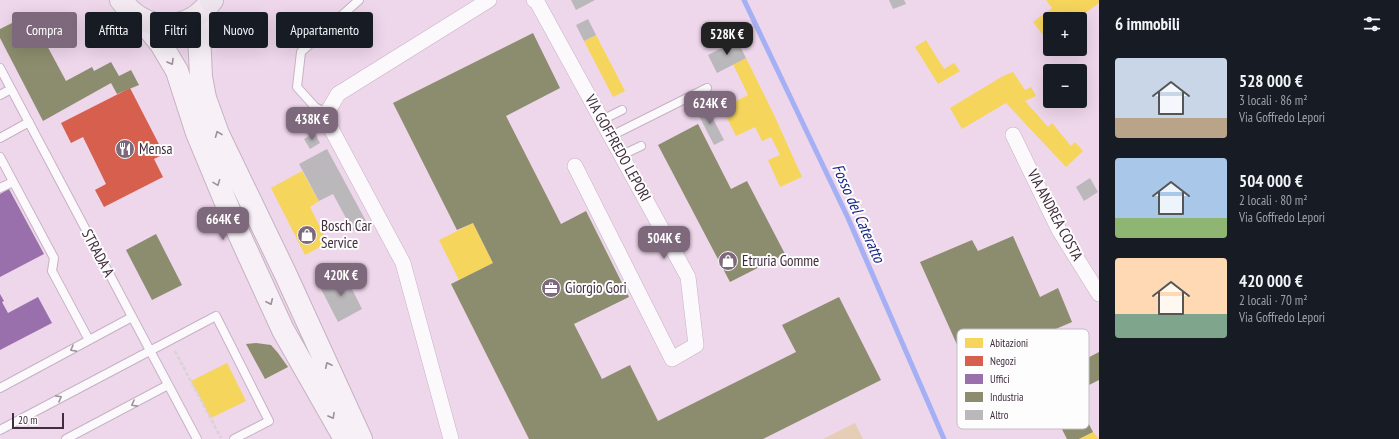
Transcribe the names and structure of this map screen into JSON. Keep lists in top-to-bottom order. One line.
{"streets":{"street":["VIA GOFFREDO LEPORI","VIA ANDREA COSTA"],"lane":["STRADA A"]},"water":["Fosso del Cateratto"],"places":{"restaurant":["Mensa"],"shop":["Bosch Car Service","Etruria Gomme"],"office":["Giorgio Gori"]},"legend":["Abitazioni","Negozi","Uffici","Industria","Altro"],"scale_bar":"20 m","page":{"heading":"6 immobili","map_buttons":["+","−"],"chip":["Compra","Affitta","Filtri","Nuovo","Appartamento"],"price":["528K €","624K €","438K €","664K €","504K €","420K €"],"list":[{"name":"528 000 €","note":"3 locali · 86 m² · Via Goffredo Lepori"},{"name":"504 000 €","note":"2 locali · 80 m² · Via Goffredo Lepori"},{"name":"420 000 €","note":"2 locali · 70 m² · Via Goffredo Lepori"}],"scale":"20 m"}}
